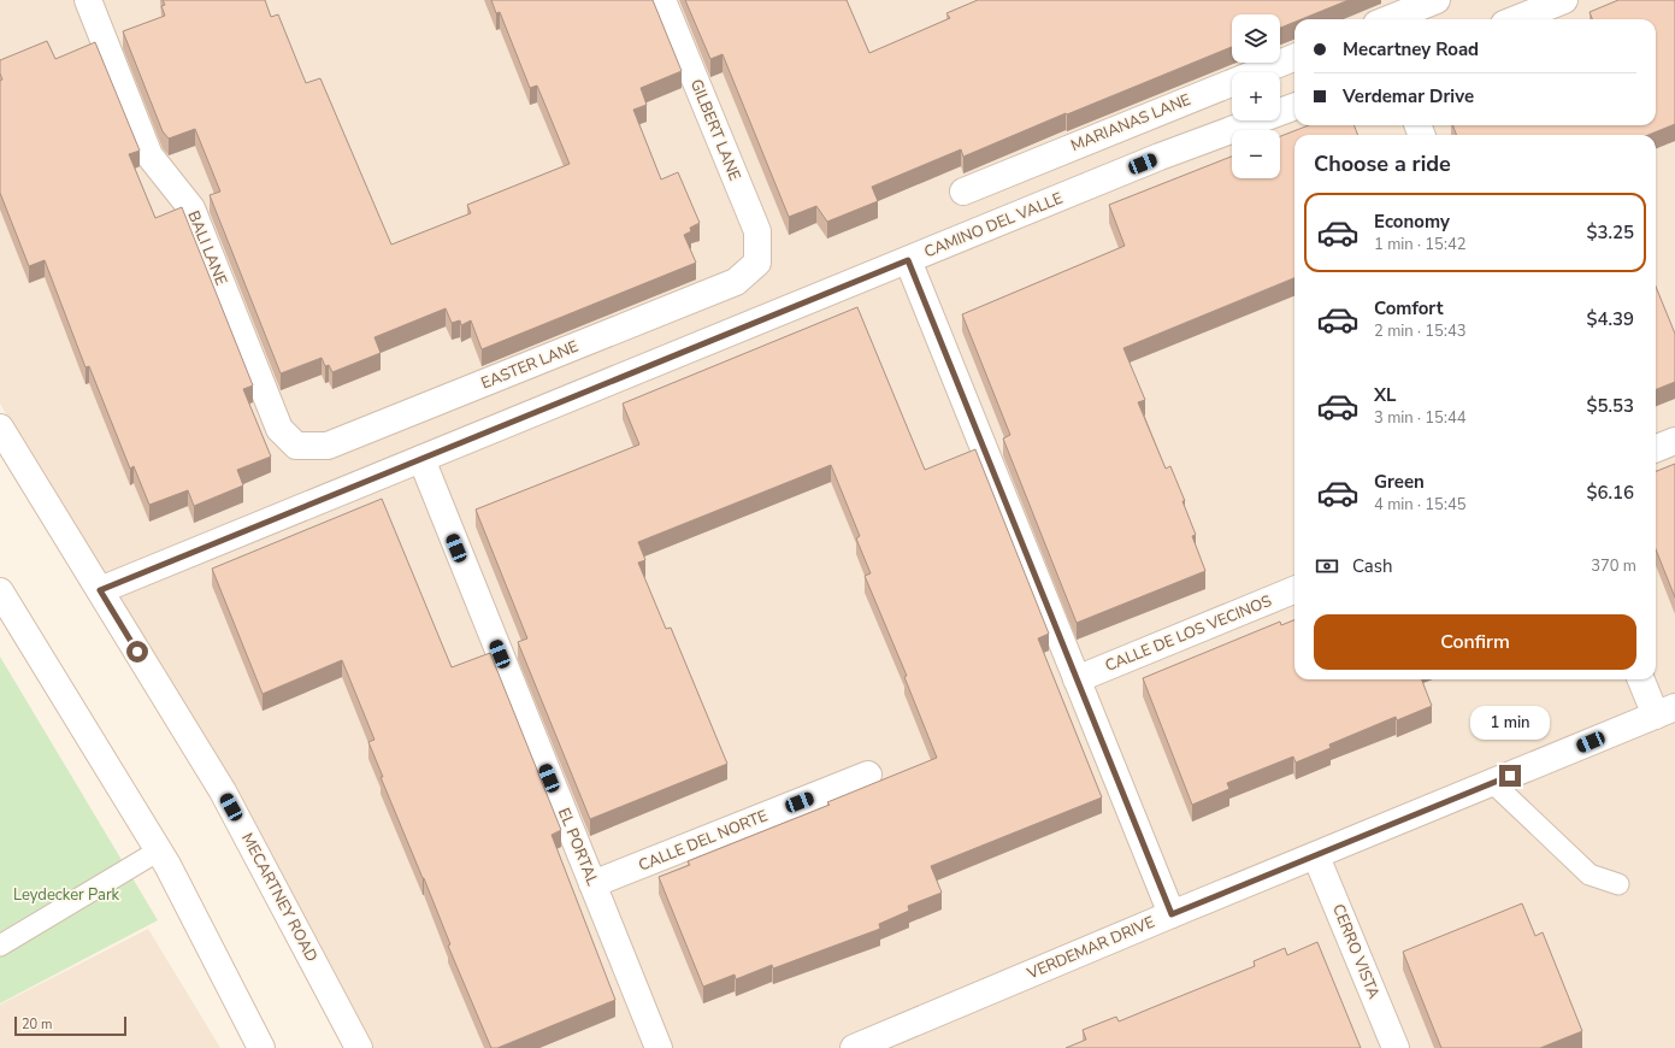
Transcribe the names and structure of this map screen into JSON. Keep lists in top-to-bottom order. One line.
{"streets":{"street":["MARIANAS LANE","GILBERT LANE","CAMINO DEL VALLE","BALI LANE","EASTER LANE","CALLE DE LOS VECINOS","CALLE DEL NORTE","EL PORTAL","MECARTNEY ROAD","VERDEMAR DRIVE","CERRO VISTA"]},"crossings":[["GILBERT LANE","EASTER LANE"],["CAMINO DEL VALLE","EL PORTAL"],["CAMINO DEL VALLE","MECARTNEY ROAD"],["BALI LANE","EASTER LANE"],["CALLE DEL NORTE","EL PORTAL"],["VERDEMAR DRIVE","CERRO VISTA"]],"parks":["Leydecker Park"],"scale_bar":"20 m","page":{"map_buttons":["+","−"],"banner":["Mecartney Road","Verdemar Drive"],"heading":"Choose a ride","list":[{"name":"Economy","note":"1 min · 15:42","value":"$3.25"},{"name":"Comfort","note":"2 min · 15:43","value":"$4.39"},{"name":"XL","note":"3 min · 15:44","value":"$5.53"},{"name":"Green","note":"4 min · 15:45","value":"$6.16"}],"pay":["Cash","370 m"],"buttons":"Confirm","bubble":"1 min","scale":"20 m"}}
